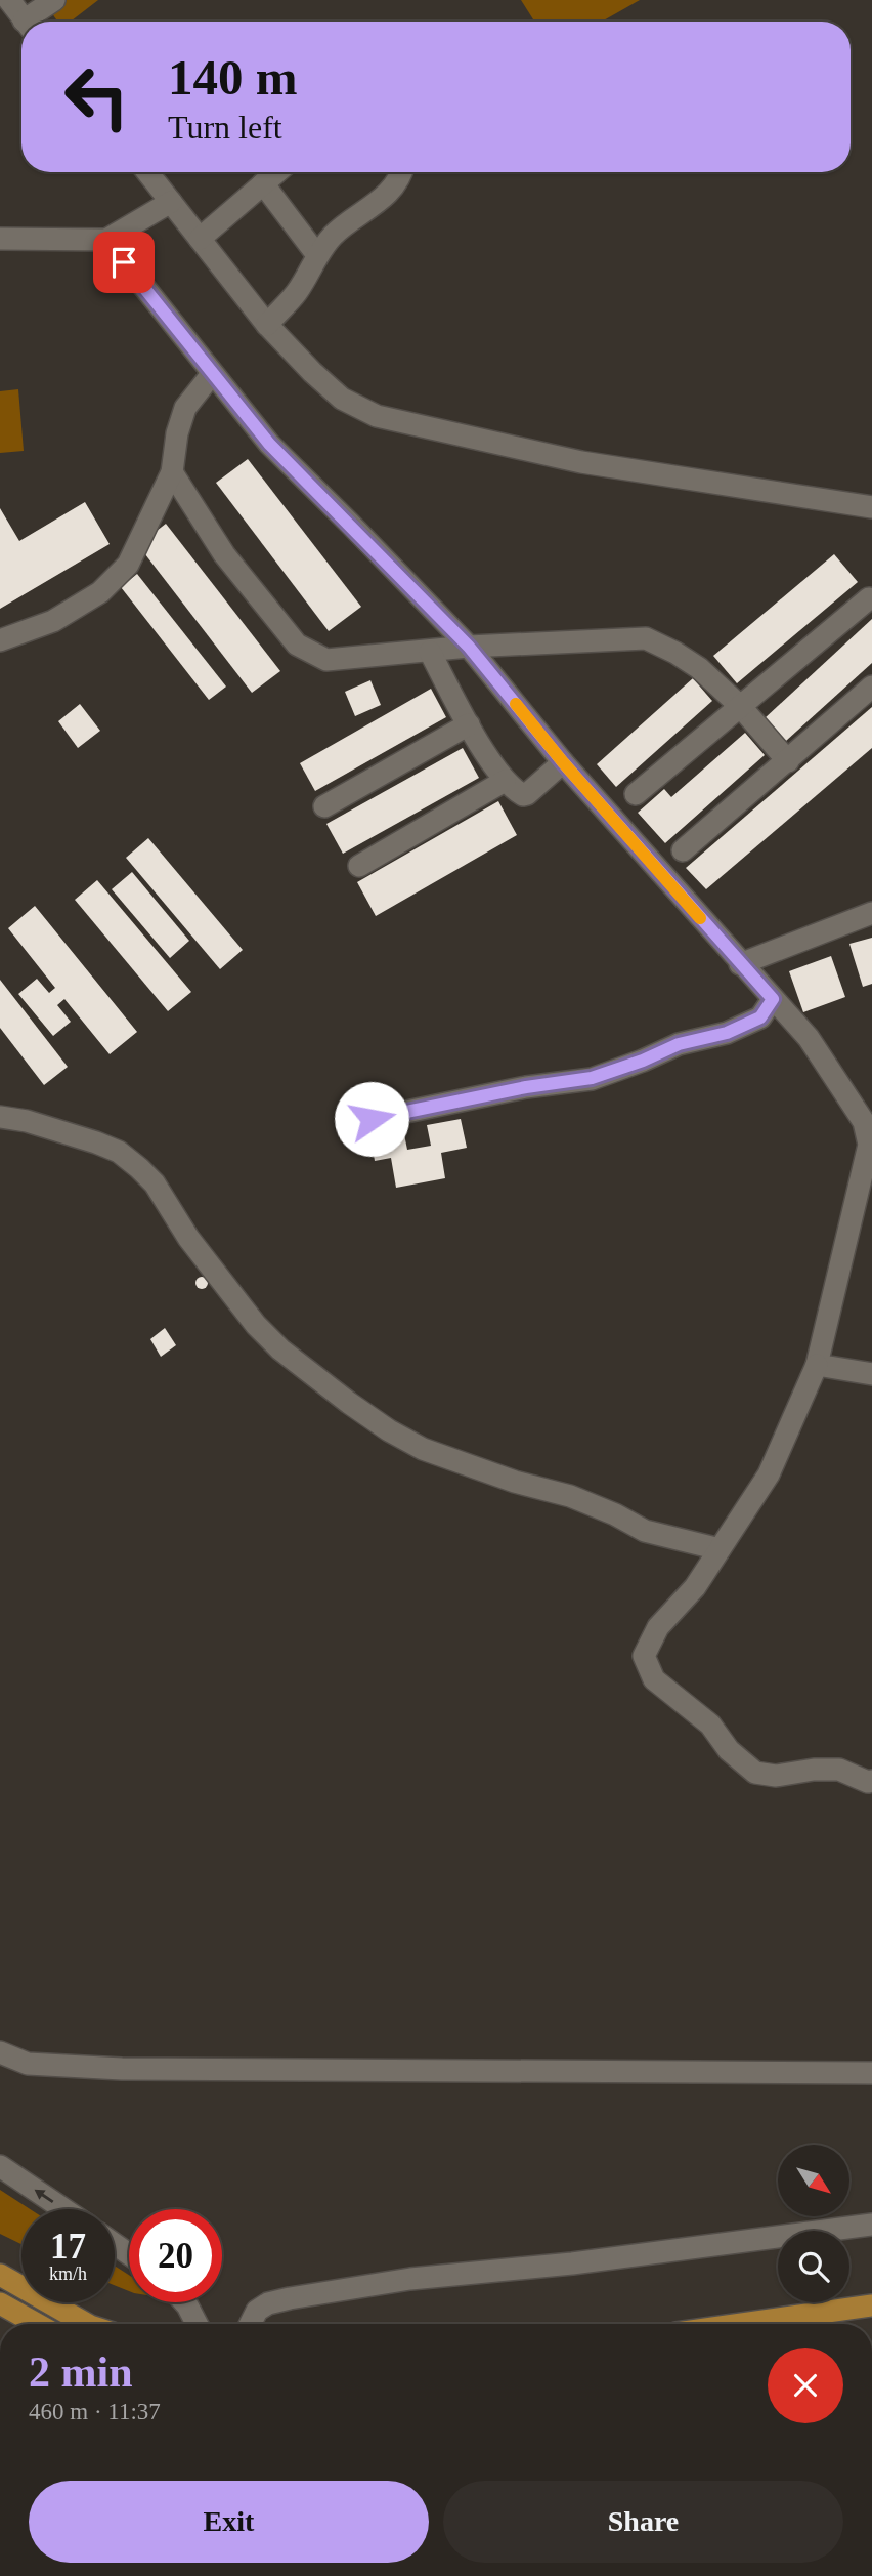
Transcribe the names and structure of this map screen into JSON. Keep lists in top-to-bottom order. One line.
{"north":"bottom right","page":{"turn":["140 m","Turn left"],"speed":"17 km/h","limit":"20","heading":["2 min","460 m · 11:37"],"buttons":["Exit","Share"]}}
